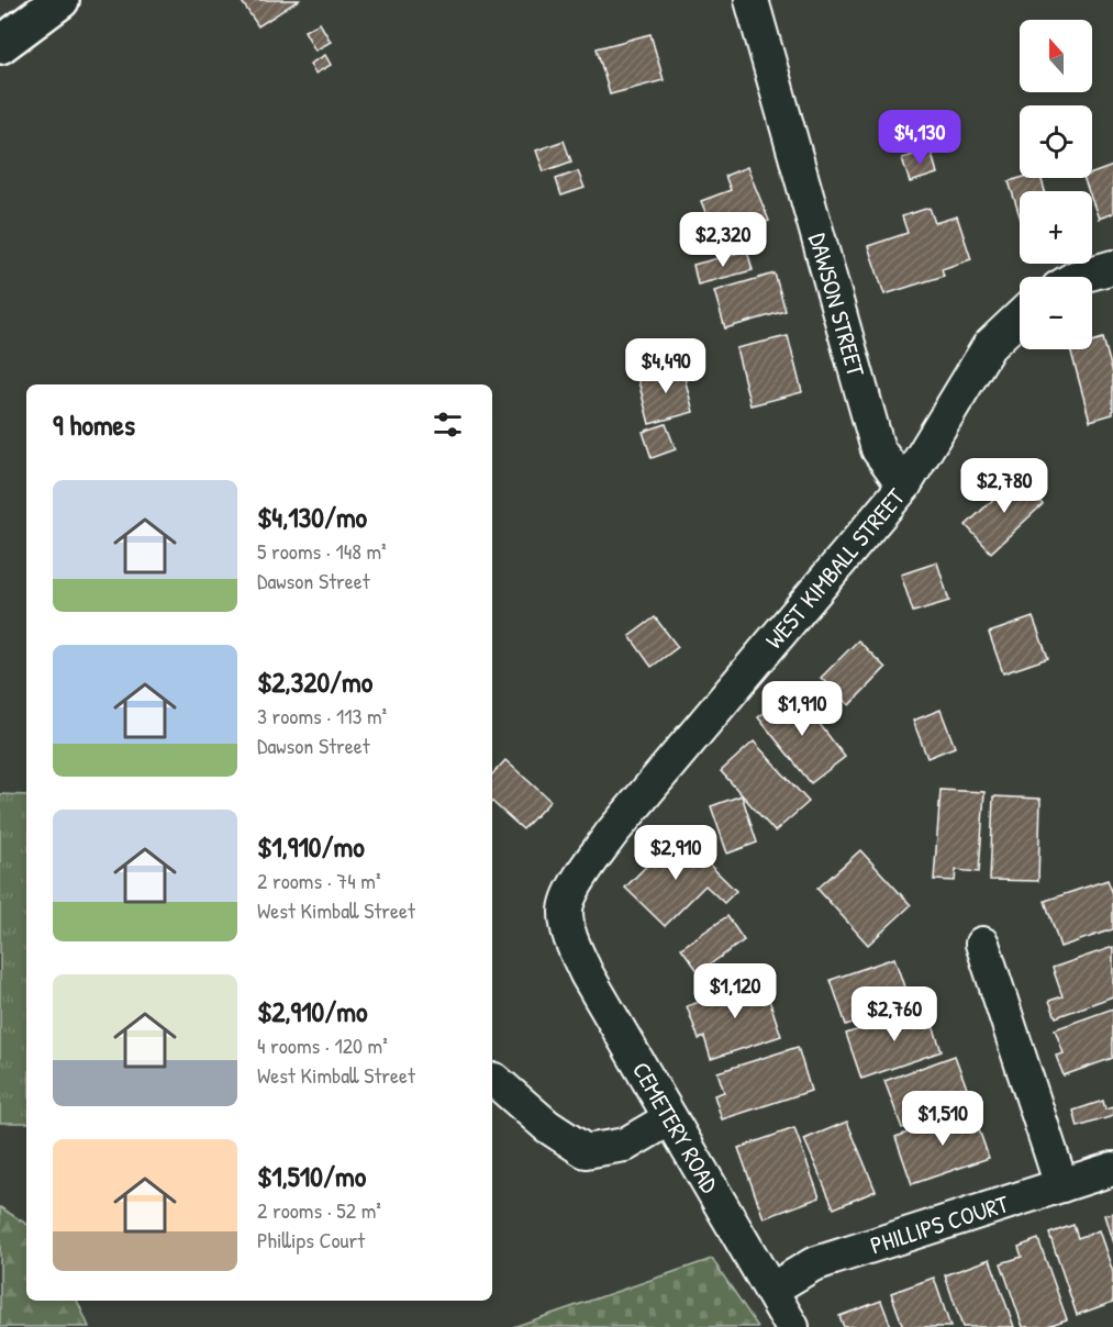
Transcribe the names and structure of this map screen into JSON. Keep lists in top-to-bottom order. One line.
{"streets":{"street":["DAWSON STREET","WEST KIMBALL STREET","CEMETERY ROAD","PHILLIPS COURT"]},"crossings":[["DAWSON STREET","WEST KIMBALL STREET"],["WEST KIMBALL STREET","CEMETERY ROAD"],["CEMETERY ROAD","PHILLIPS COURT"]],"north":"top","page":{"map_buttons":["+","−"],"price":["$4,130","$2,320","$4,490","$2,780","$1,910","$2,910","$1,120","$2,760","$1,510"],"heading":"9 homes","list":[{"name":"$4,130/mo","note":"5 rooms · 148 m² · Dawson Street"},{"name":"$2,320/mo","note":"3 rooms · 113 m² · Dawson Street"},{"name":"$1,910/mo","note":"2 rooms · 74 m² · West Kimball Street"},{"name":"$2,910/mo","note":"4 rooms · 120 m² · West Kimball Street"},{"name":"$1,510/mo","note":"2 rooms · 52 m² · Phillips Court"}]}}
